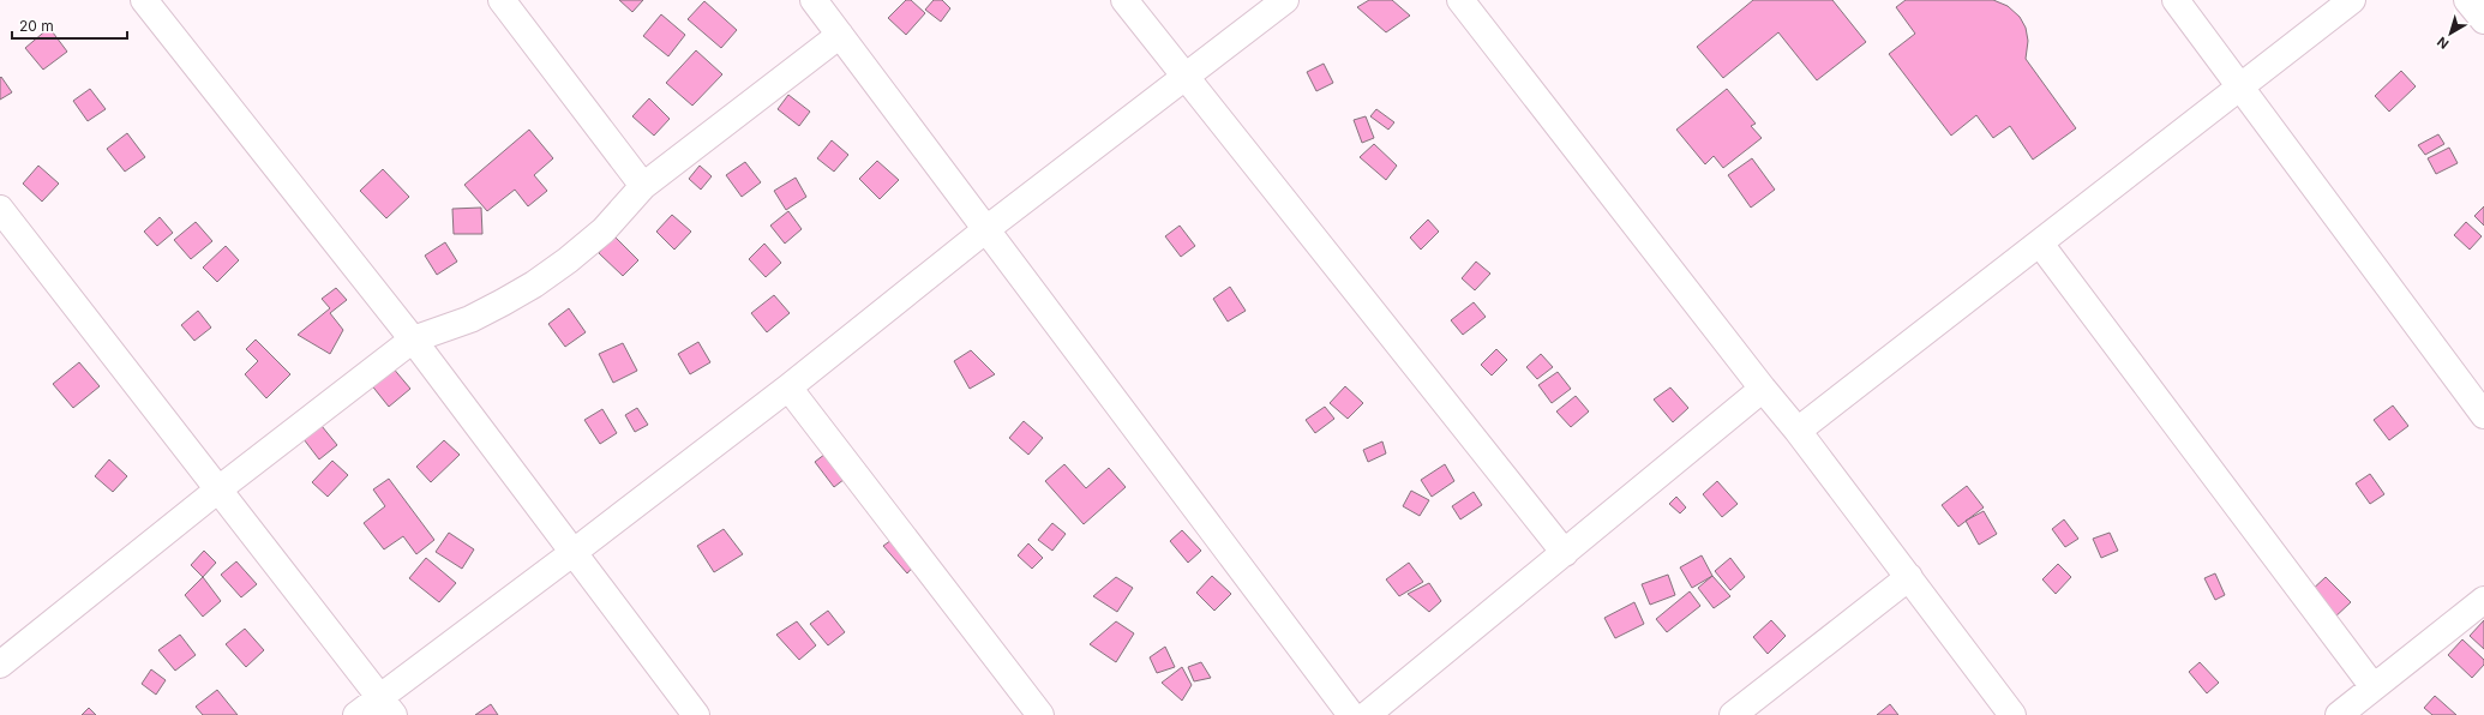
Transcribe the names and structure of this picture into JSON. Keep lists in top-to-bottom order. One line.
{"scale_bar":"20 m","north":"bottom left"}
